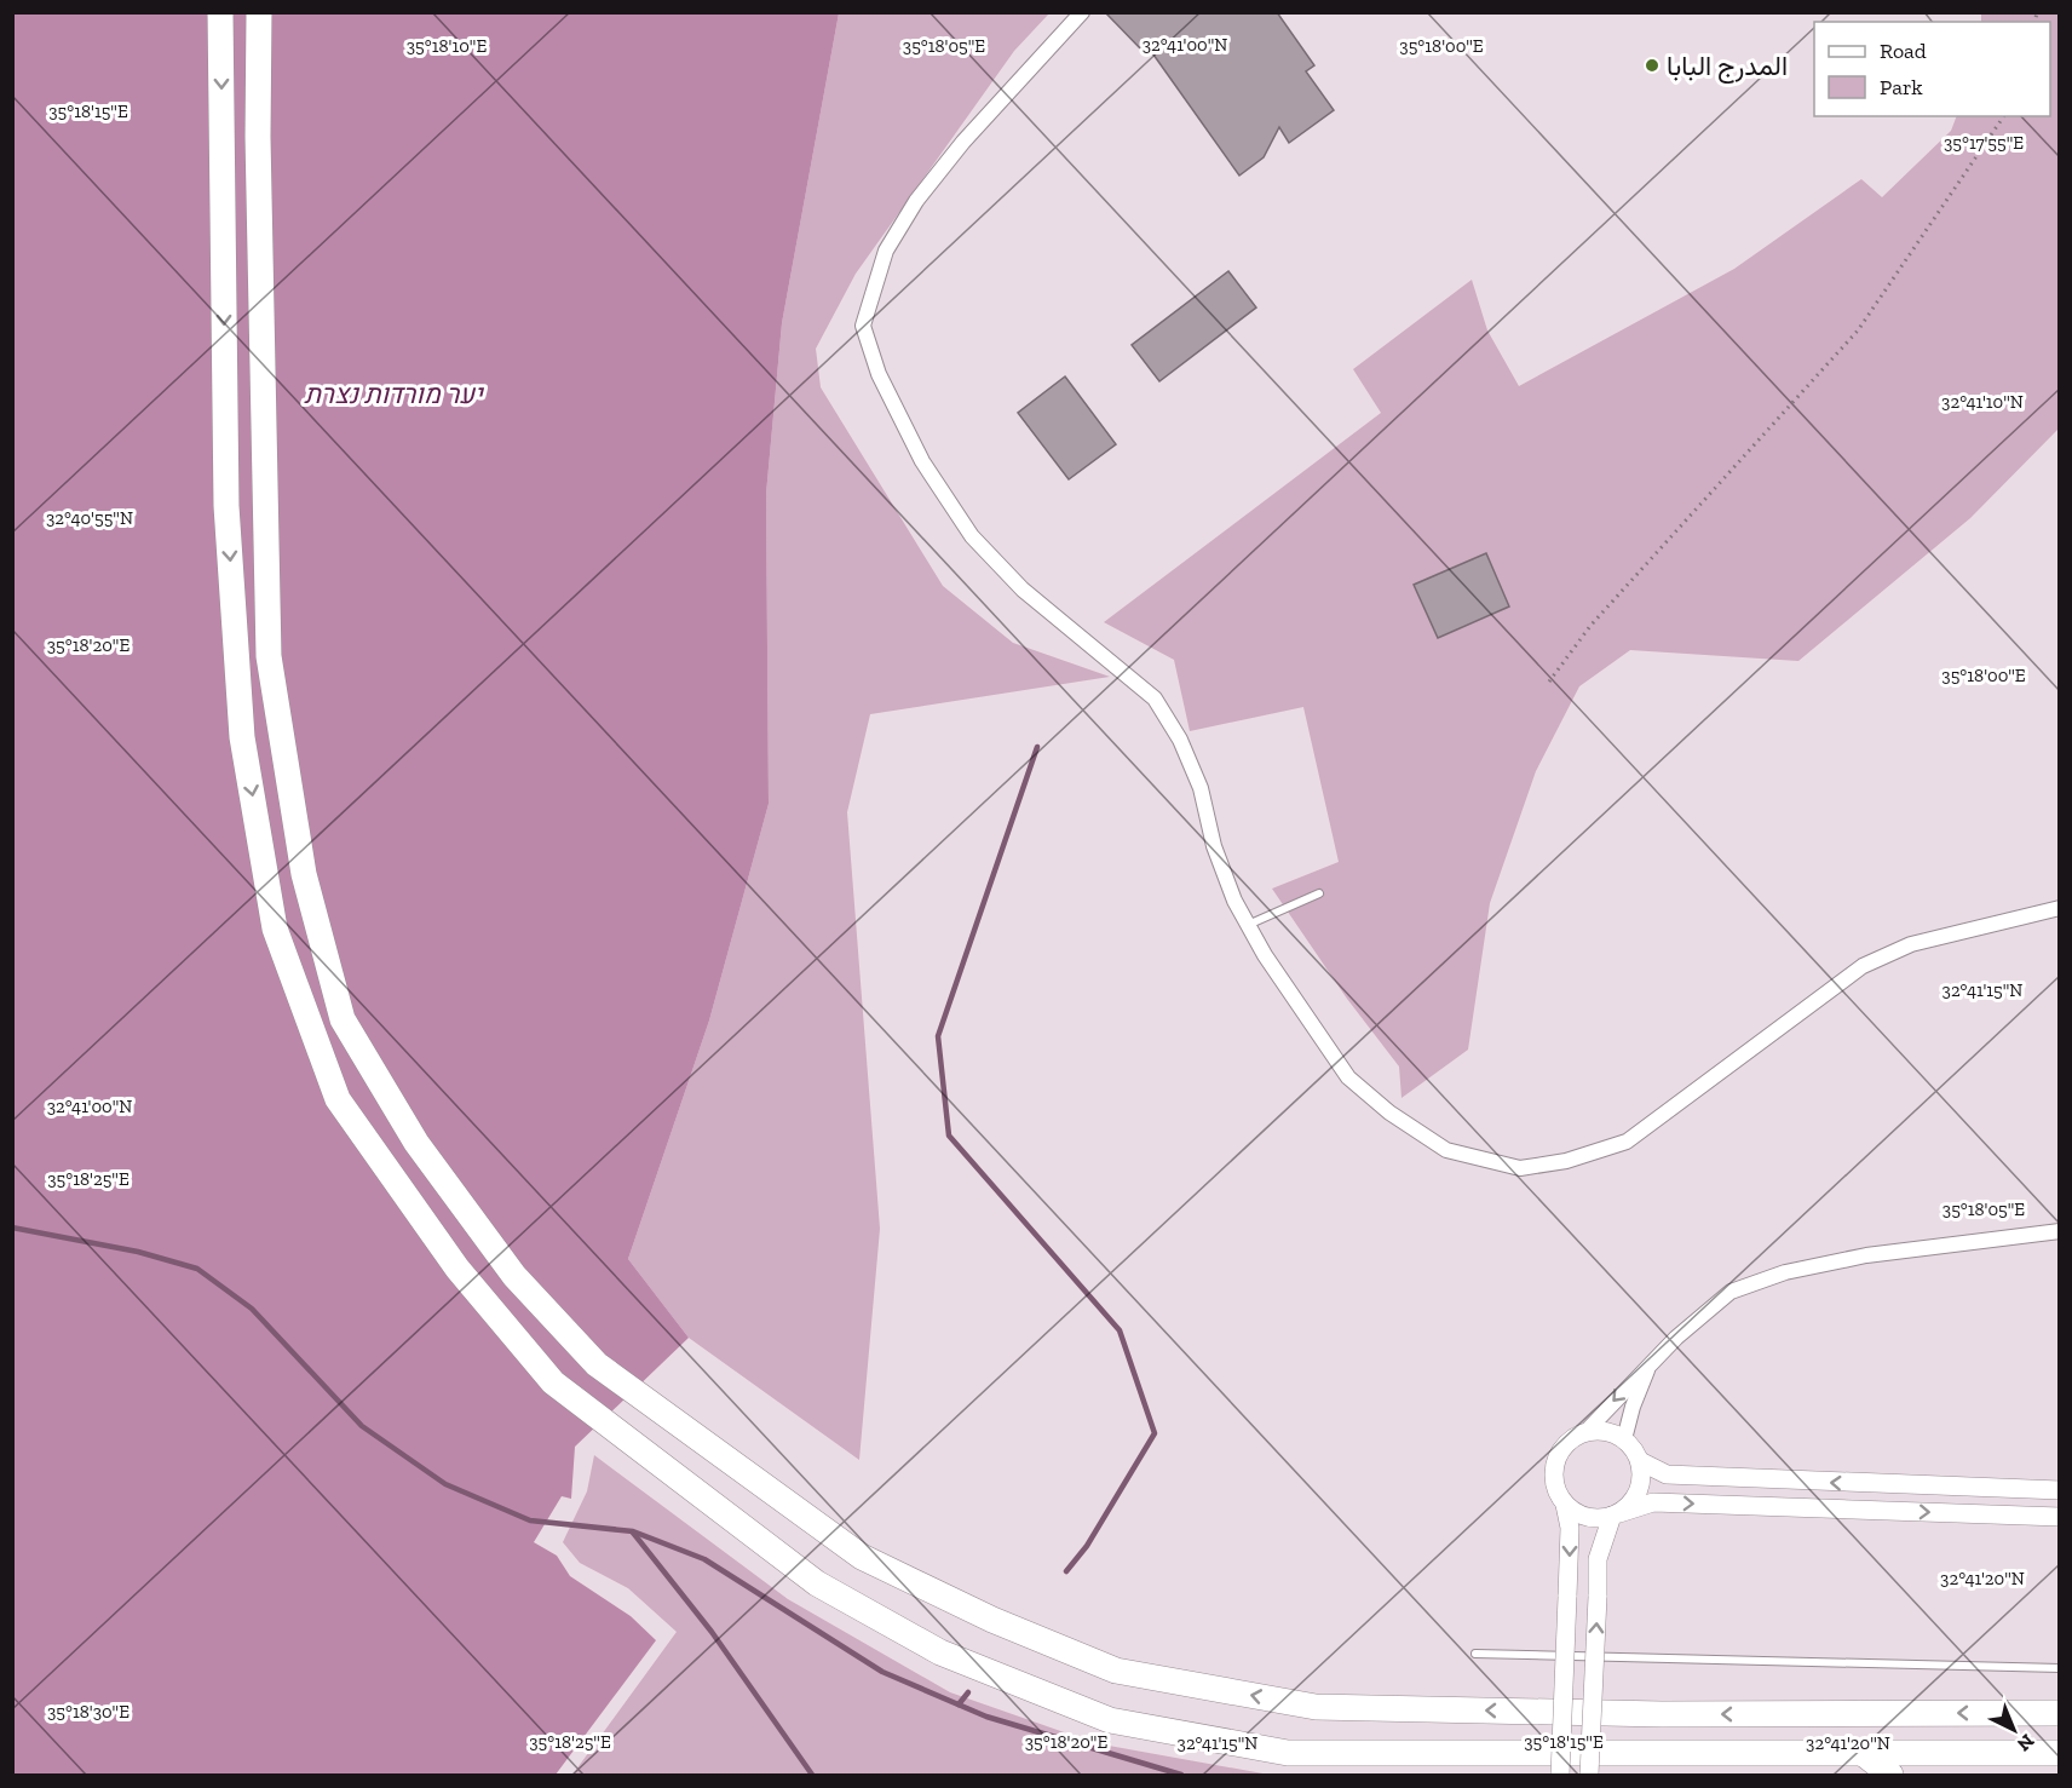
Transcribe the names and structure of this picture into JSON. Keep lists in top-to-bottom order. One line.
{"parks":["יער מורדות נצרת"],"places":["المدرج البابا"],"legend":["Road","Park"],"north":"bottom right","coordinates":["32°41'00\"N","35°18'10\"E","35°18'05\"E","35°18'00\"E","35°18'15\"E","35°17'55\"E","32°41'10\"N","32°40'55\"N","35°18'20\"E","32°41'15\"N","35°18'25\"E","32°41'20\"N","35°18'30\"E"]}
